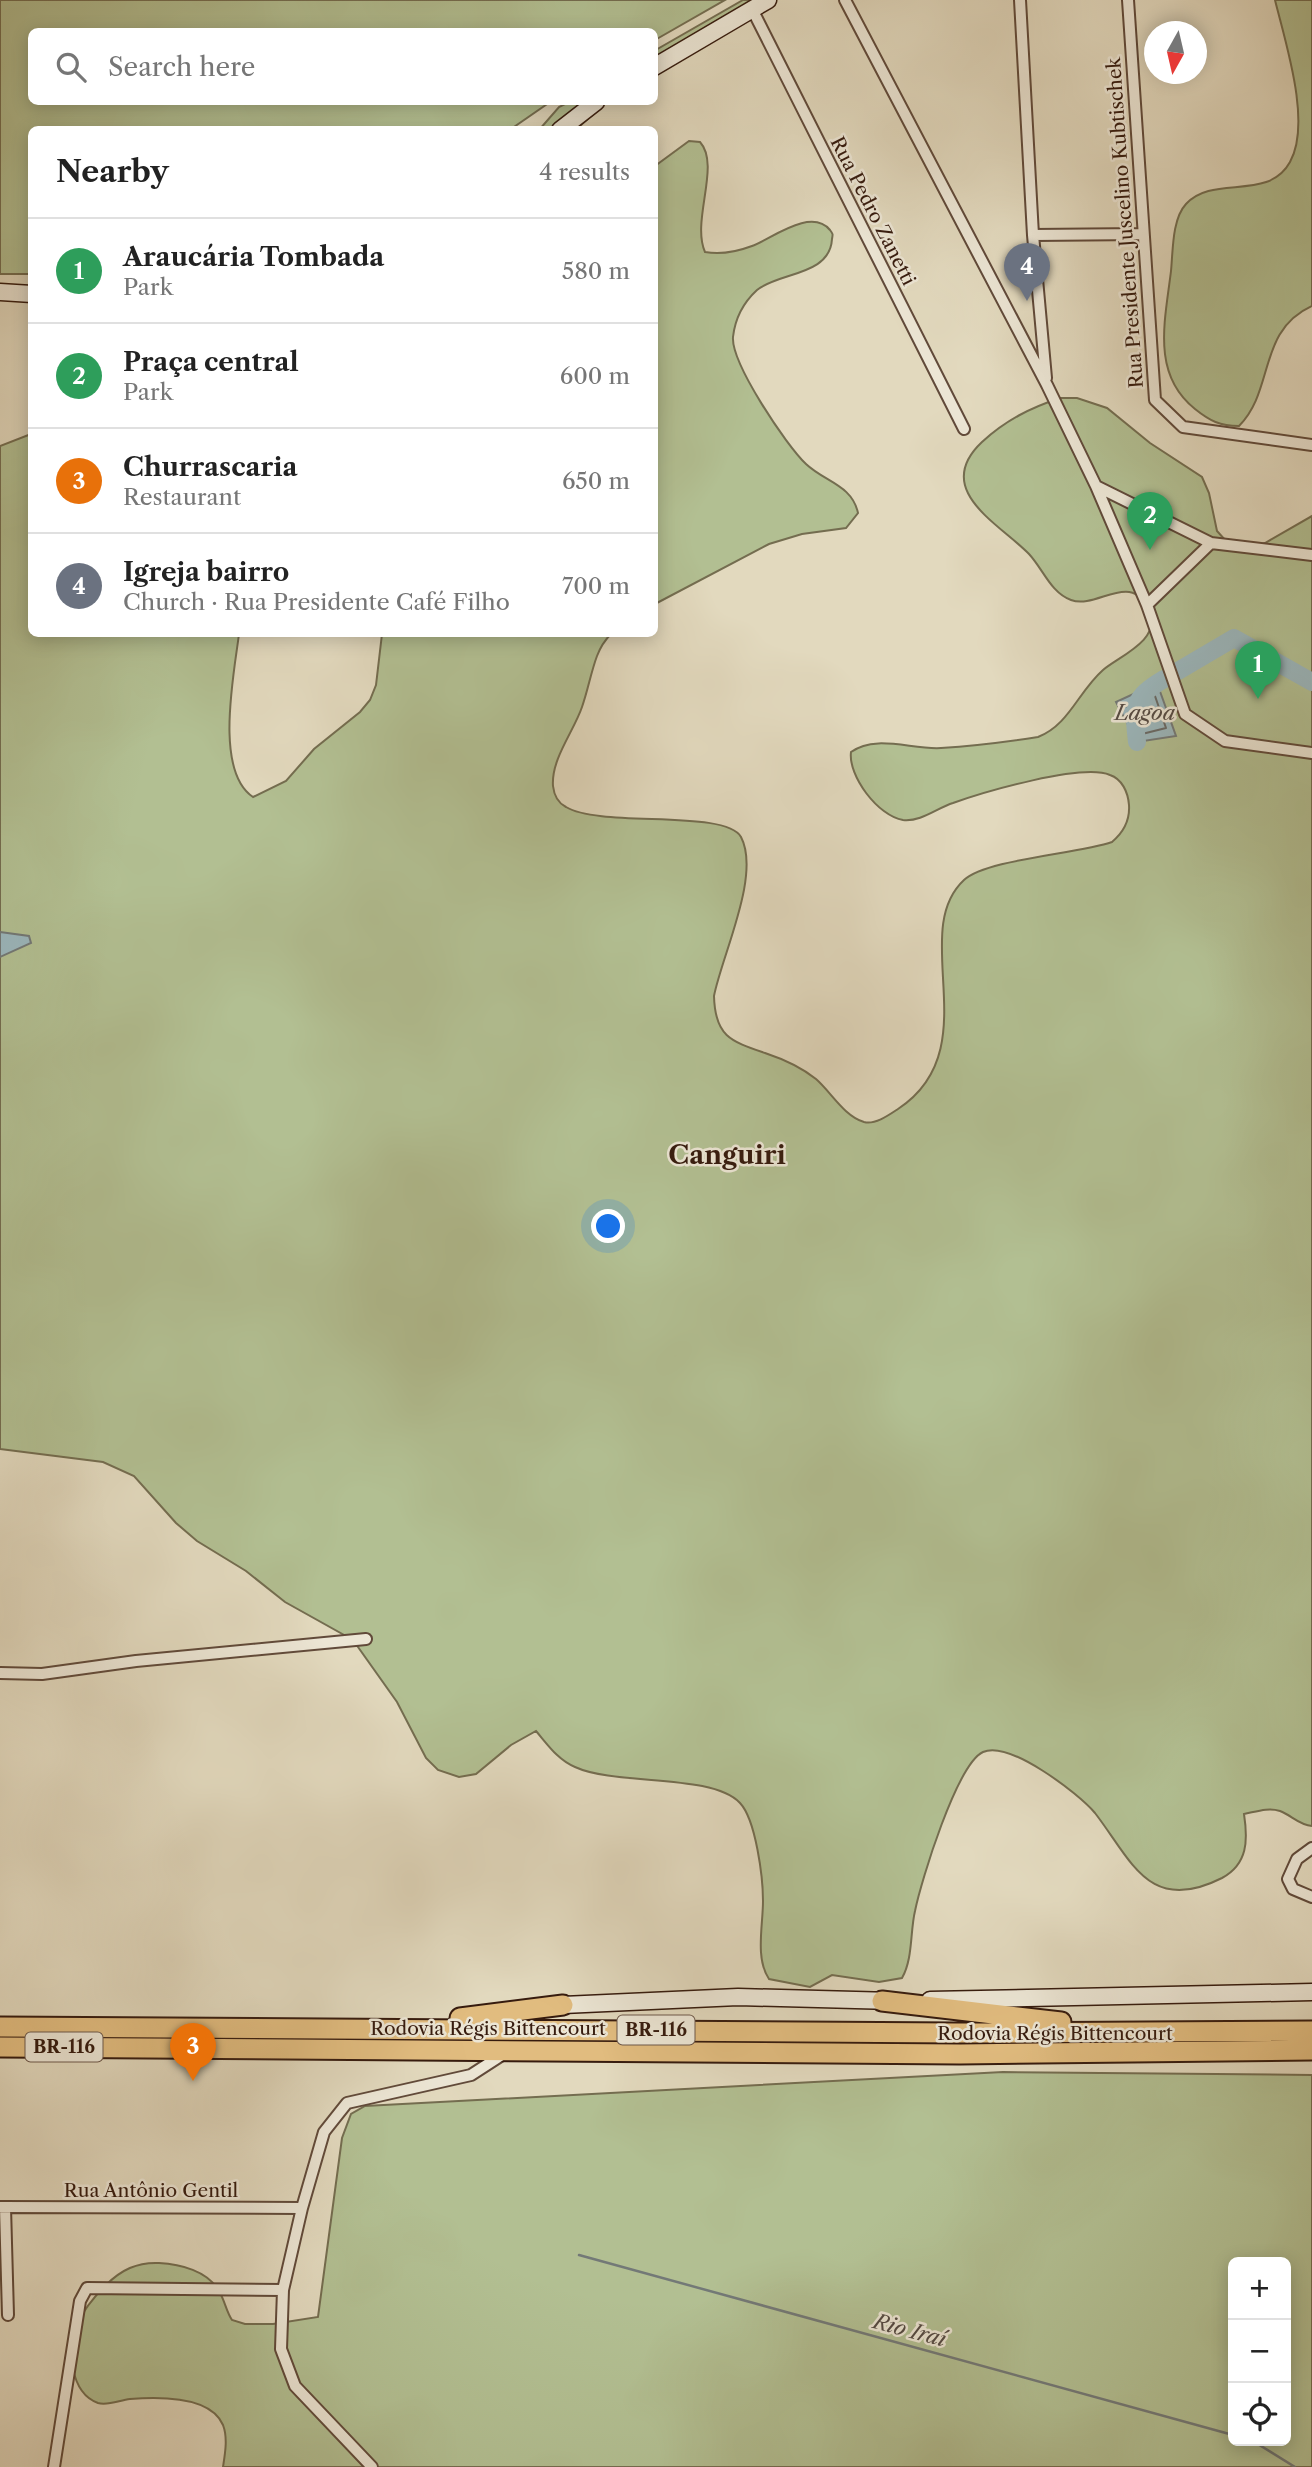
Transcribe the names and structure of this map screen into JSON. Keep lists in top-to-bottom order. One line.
{"streets":{"highway":["Rodovia Régis Bittencourt","BR-116"],"street":["Rua Pedro Zanetti","Rua Presidente Juscelino Kubtischek","Rua Antônio Gentil"]},"districts":["Canguiri"],"water":["Lagoa","Rio Iraí"],"north":"bottom","page":{"search":"Search here","heading":["Nearby","4 results"],"list":[{"mark":"1","name":"Araucária Tombada","note":"Park","value":"580 m"},{"mark":"2","name":"Praça central","note":"Park","value":"600 m"},{"mark":"3","name":"Churrascaria","note":"Restaurant","value":"650 m"},{"mark":"4","name":"Igreja bairro","note":"Church · Rua Presidente Café Filho","value":"700 m"}],"pins":["4","2","1","3"],"map_buttons":["+","−"]}}
